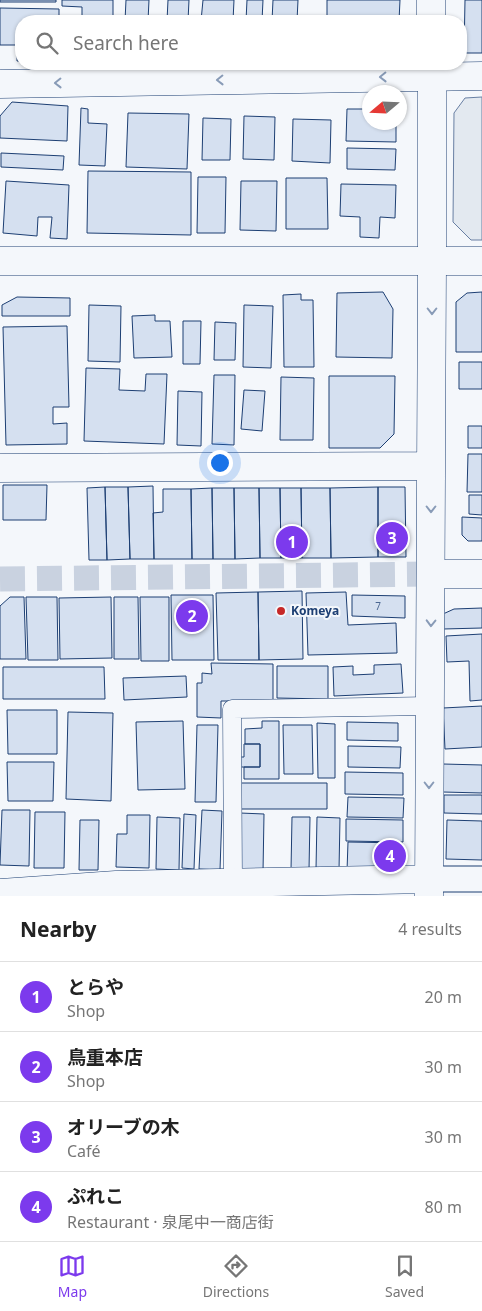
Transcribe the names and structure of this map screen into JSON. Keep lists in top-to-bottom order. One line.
{"places":["Komeya"],"house_numbers":["7"],"north":"left","page":{"search":"Search here","pins":["3","1","2","4"],"heading":["Nearby","4 results"],"list":[{"mark":"1","name":"とらや","note":"Shop","value":"20 m"},{"mark":"2","name":"鳥重本店","note":"Shop","value":"30 m"},{"mark":"3","name":"オリーブの木","note":"Café","value":"30 m"},{"mark":"4","name":"ぷれこ","note":"Restaurant · 泉尾中一商店街","value":"80 m"}],"nav":["Map","Directions","Saved"]}}
